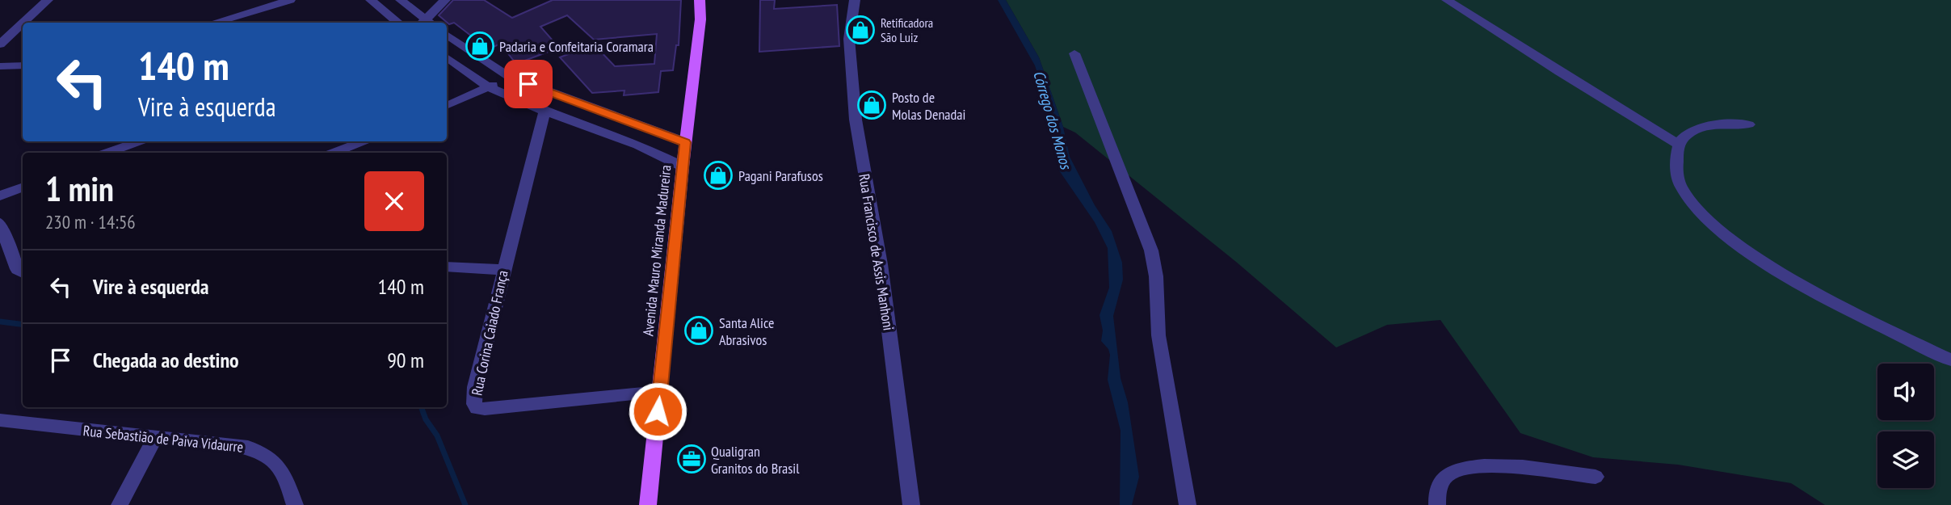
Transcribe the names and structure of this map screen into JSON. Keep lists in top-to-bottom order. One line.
{"streets":{"main road":["Avenida Mauro Miranda Madureira"],"street":["Rua Francisco de Assis Manhoni","Rua Corina Caiado França","Rua Sebastião de Paiva Vidaurre"]},"crossings":[["Avenida Mauro Miranda Madureira","Rua Corina Caiado França"]],"water":["Córrego dos Monos"],"places":{"shop":["Retificadora São Luiz","Padaria e Confeitaria Coramara","Posto de Molas Denadai","Pagani Parafusos","Santa Alice Abrasivos"],"office":["Qualigran Granitos do Brasil"]},"page":{"turn":["140 m","Vire à esquerda"],"heading":["1 min","230 m · 14:56"],"list":[{"name":"Vire à esquerda","value":"140 m"},{"name":"Chegada ao destino","value":"90 m"}]}}
